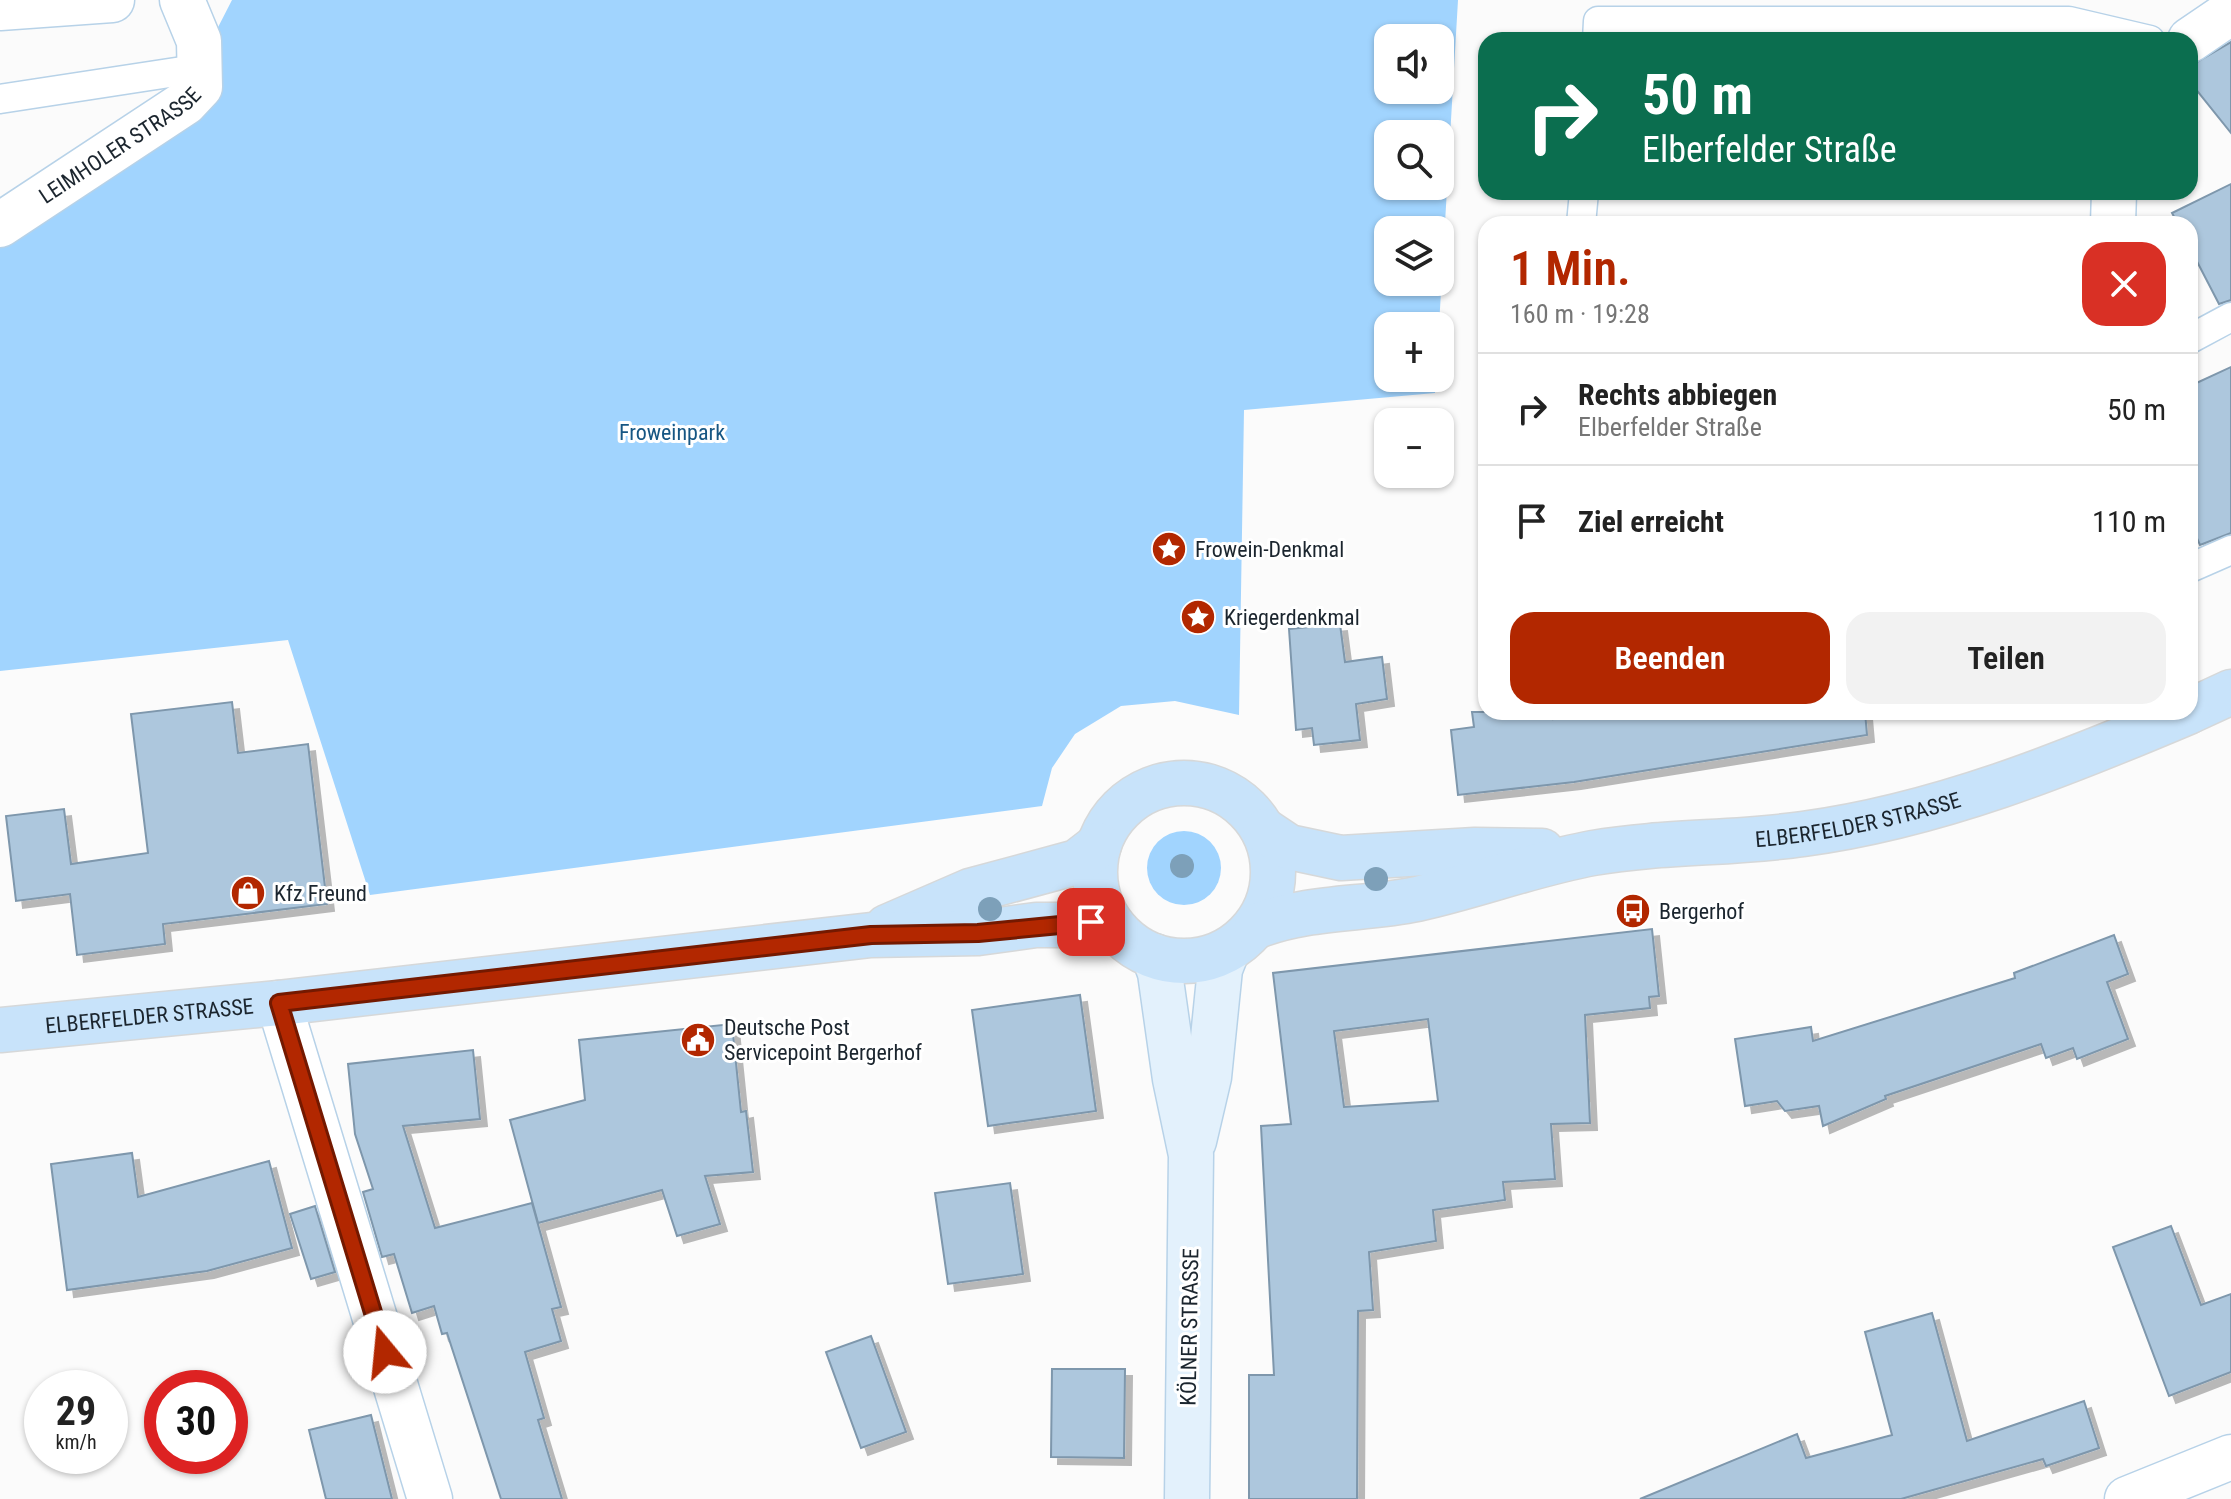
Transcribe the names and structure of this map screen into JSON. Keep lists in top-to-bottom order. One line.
{"streets":{"main road":["ELBERFELDER STRASSE","KÖLNER STRASSE"],"street":["LEIMHOLER STRASSE"]},"crossings":[["ELBERFELDER STRASSE","KÖLNER STRASSE"]],"parks":["Froweinpark"],"places":{"place":["Frowein-Denkmal","Kriegerdenkmal"],"shop":["Kfz Freund"],"bus stop":["Bergerhof"],"public building":["Deutsche Post Servicepoint Bergerhof"]},"page":{"map_buttons":["+","−"],"turn":["50 m","Elberfelder Straße"],"heading":["1 Min.","160 m · 19:28"],"list":[{"name":"Rechts abbiegen","note":"Elberfelder Straße","value":"50 m"},{"name":"Ziel erreicht","value":"110 m"}],"buttons":["Beenden","Teilen"],"speed":"29 km/h","limit":"30"}}
